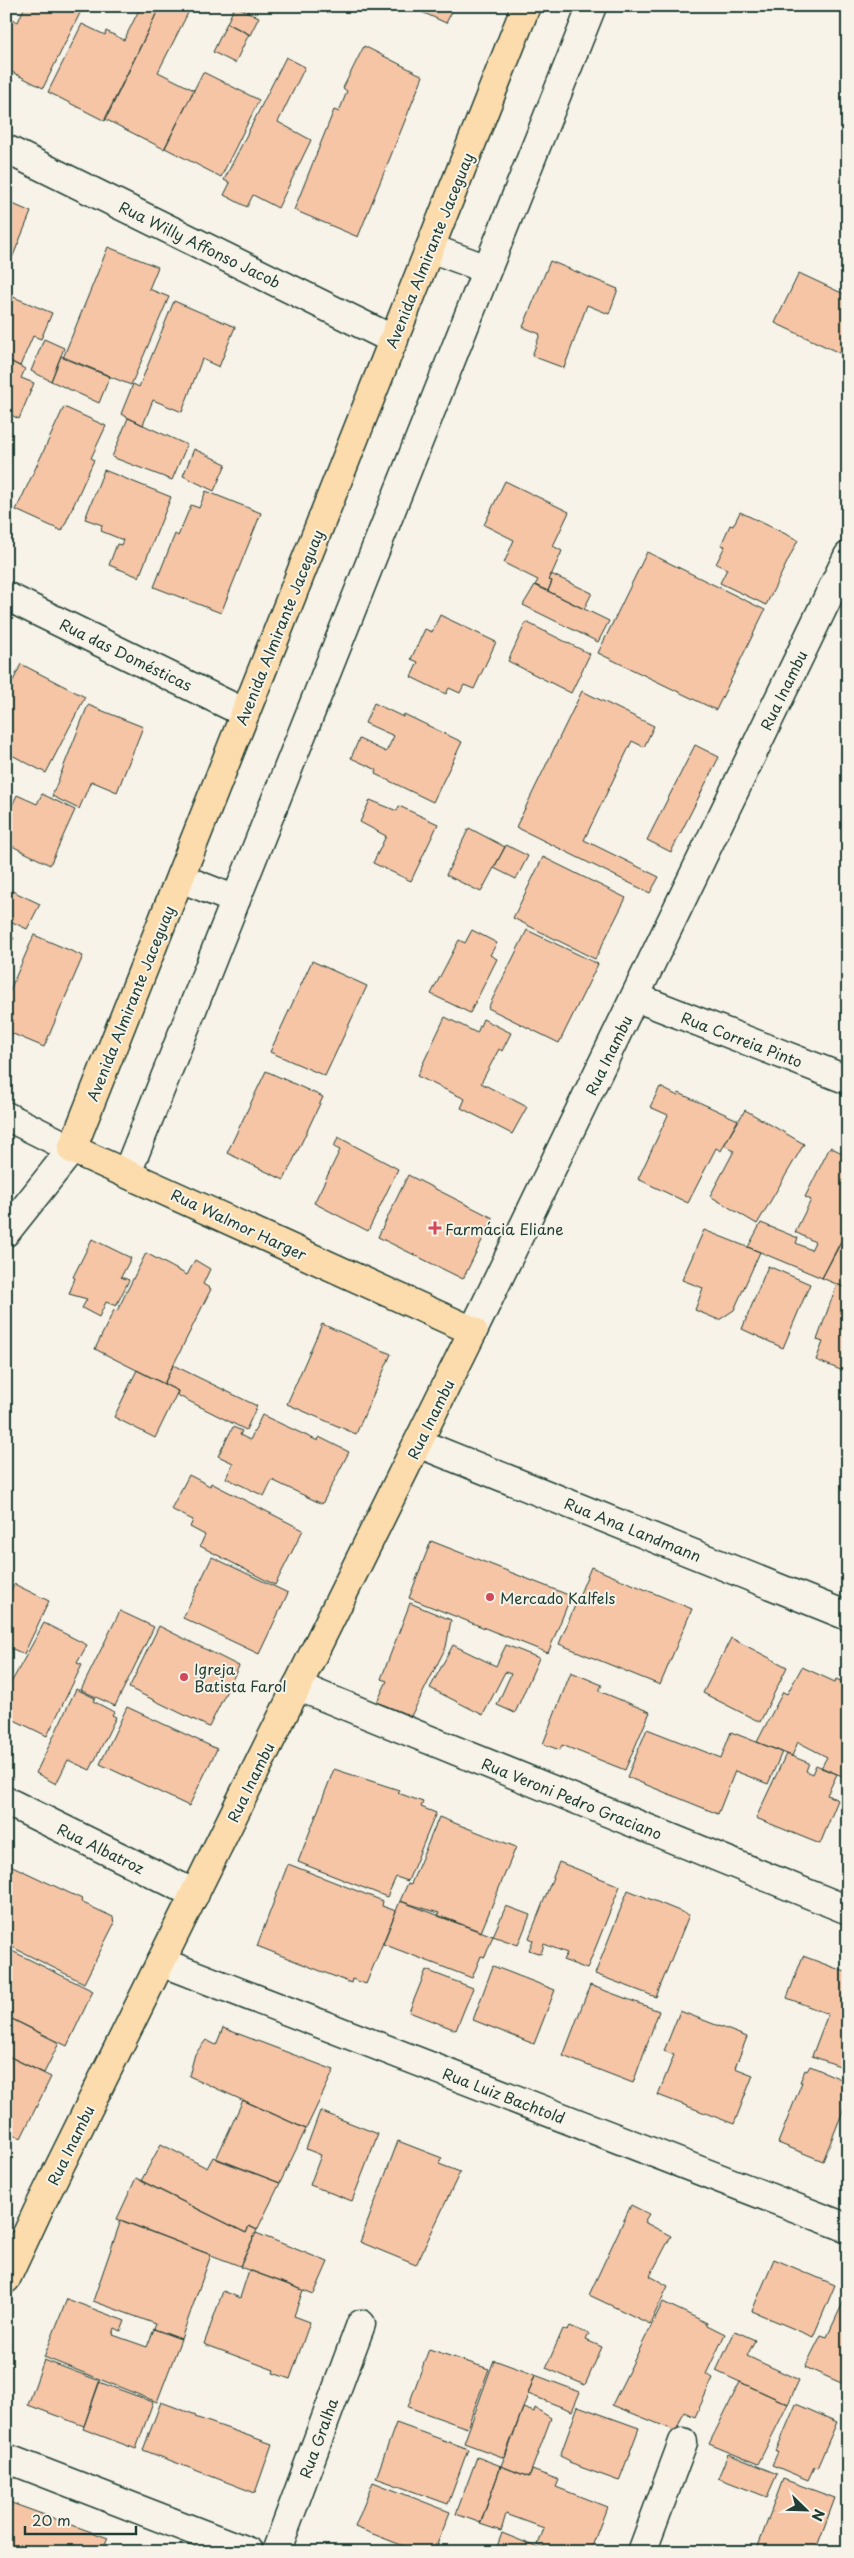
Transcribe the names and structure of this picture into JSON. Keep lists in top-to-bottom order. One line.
{"streets":{"main road":["Avenida Almirante Jaceguay","Rua Inambu","Rua Walmor Harger"],"street":["Rua Willy Affonso Jacob","Rua das Domésticas","Rua Correia Pinto","Rua Ana Landmann","Rua Veroni Pedro Graciano","Rua Albatroz","Rua Luiz Bachtold","Rua Gralha"]},"crossings":[["Rua Willy Affonso Jacob","Avenida Almirante Jaceguay"],["Avenida Almirante Jaceguay","Rua das Domésticas"],["Avenida Almirante Jaceguay","Rua Walmor Harger"],["Rua Inambu","Rua Correia Pinto"],["Rua Inambu","Rua Walmor Harger"],["Rua Inambu","Rua Ana Landmann"],["Rua Inambu","Rua Veroni Pedro Graciano"],["Rua Inambu","Rua Albatroz"],["Rua Inambu","Rua Luiz Bachtold"]],"places":{"health":["Farmácia Eliane"],"other":["Mercado Kalfels","Igreja Batista Farol"]},"scale_bar":"20 m","north":"bottom right"}
